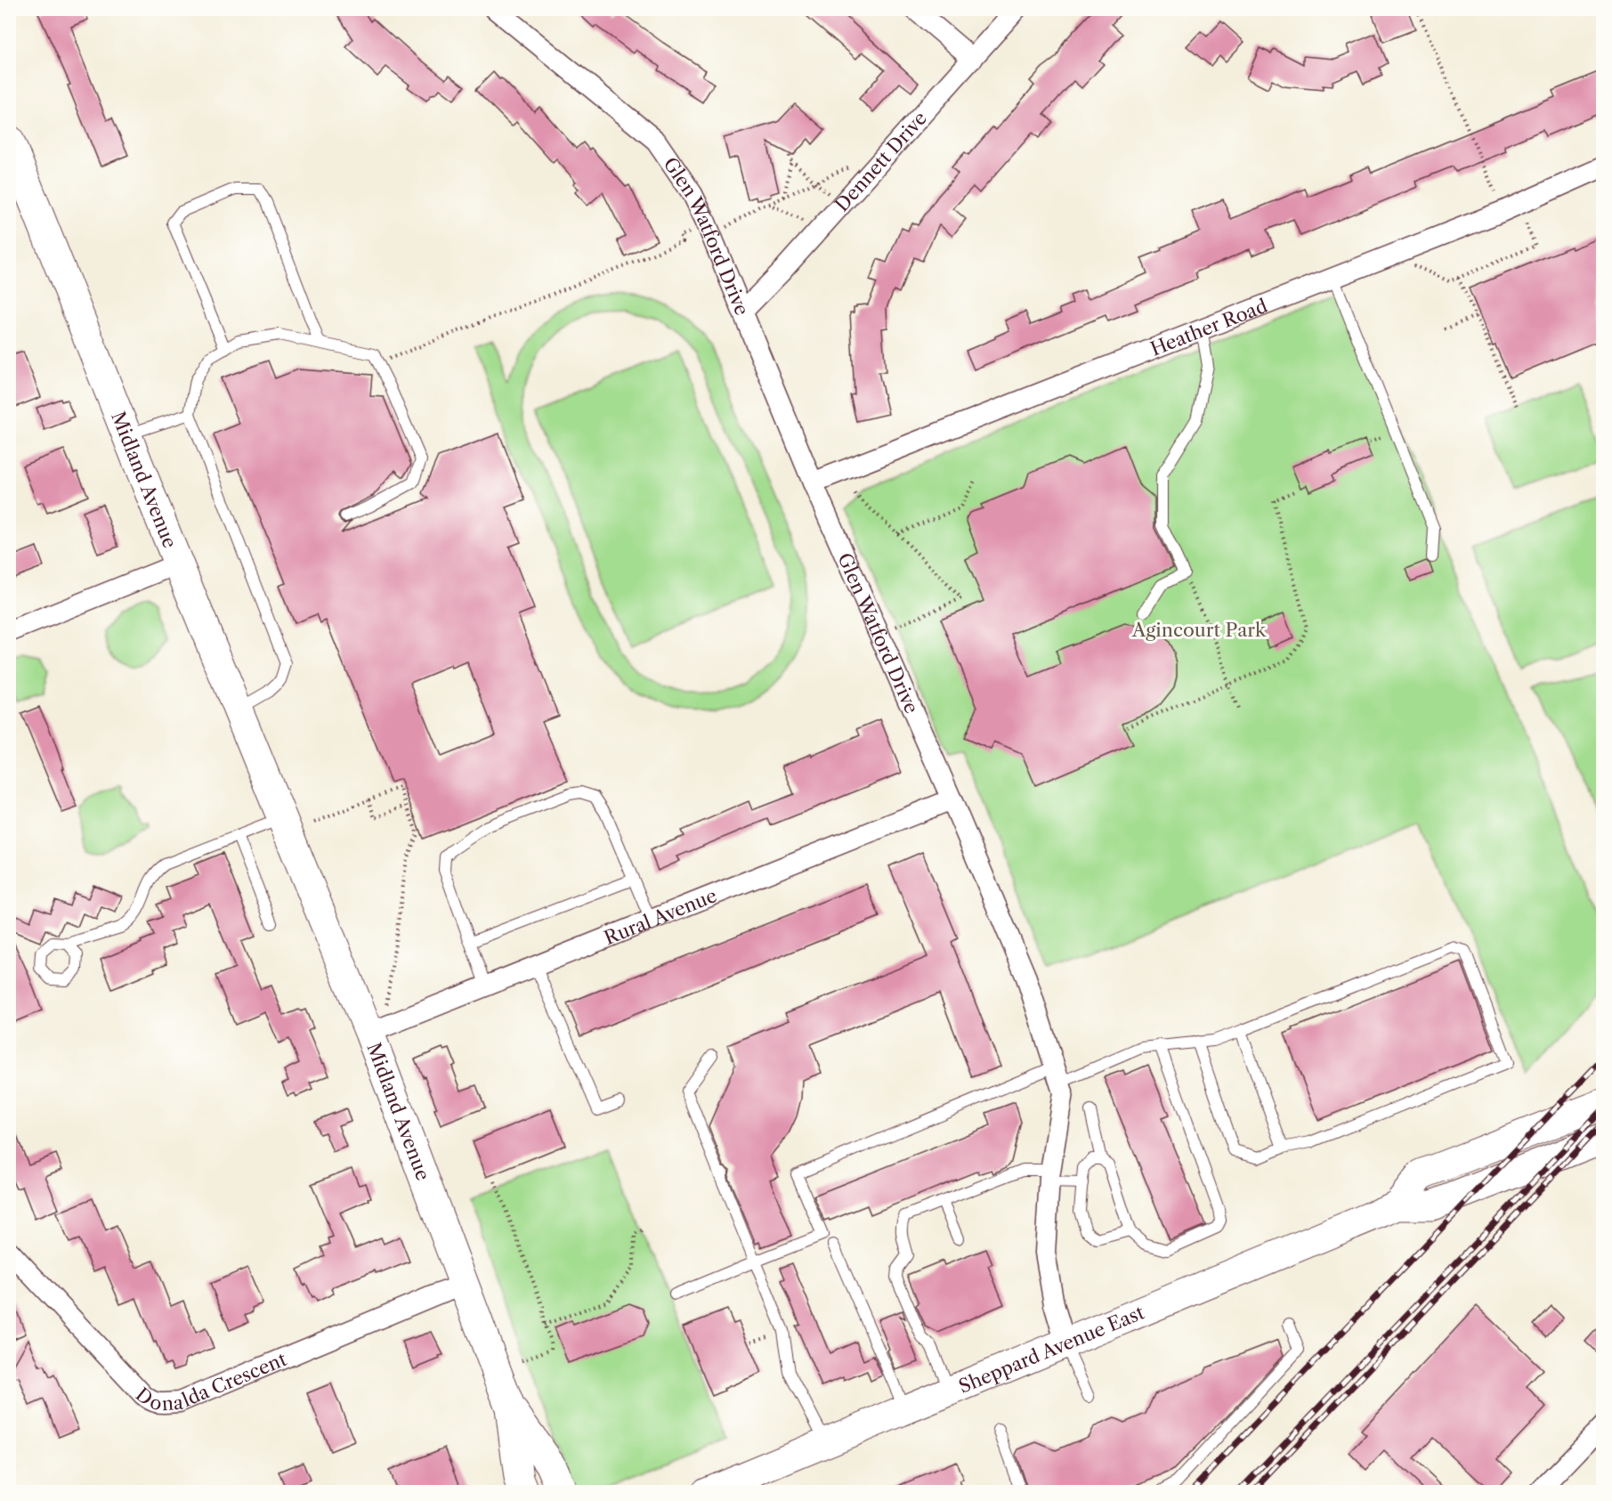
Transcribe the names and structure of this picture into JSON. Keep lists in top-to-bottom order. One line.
{"streets":{"main road":["Midland Avenue","Sheppard Avenue East"],"street":["Dennett Drive","Glen Watford Drive","Heather Road","Rural Avenue","Donalda Crescent"]},"crossings":[["Dennett Drive","Glen Watford Drive"],["Glen Watford Drive","Heather Road"],["Glen Watford Drive","Rural Avenue"],["Glen Watford Drive","Sheppard Avenue East"],["Midland Avenue","Rural Avenue"],["Midland Avenue","Donalda Crescent"]],"parks":["Agincourt Park"]}
